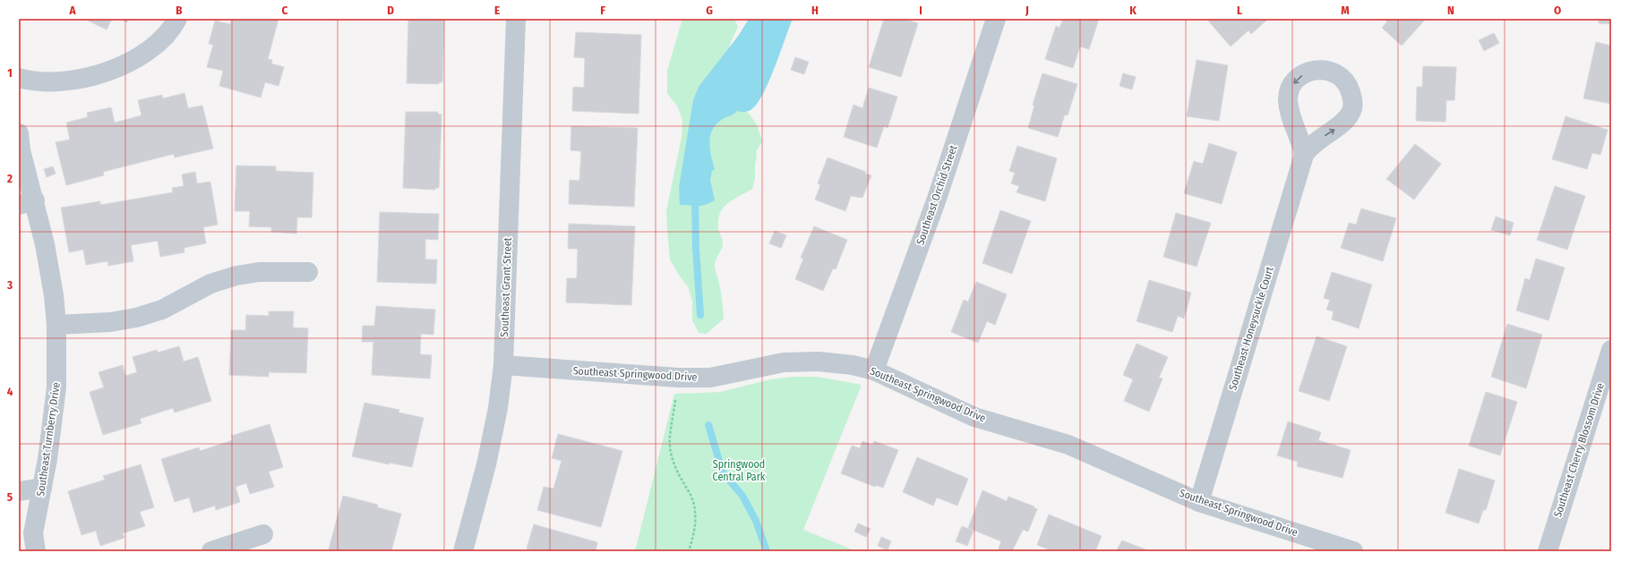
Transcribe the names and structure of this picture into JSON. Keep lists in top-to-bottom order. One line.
{"streets":{"street":["Southeast Orchid Street","Southeast Grant Street","Southeast Honeysuckle Court","Southeast Springwood Drive","Southeast Turnberry Drive","Southeast Cherry Blossom Drive"]},"crossings":[["Southeast Orchid Street","Southeast Springwood Drive"],["Southeast Grant Street","Southeast Springwood Drive"],["Southeast Honeysuckle Court","Southeast Springwood Drive"]],"parks":["Springwood Central Park"],"grid":{"columns":["A","B","C","D","E","F","G","H","I","J","K","L","M","N","O"],"rows":["1","2","3","4","5"]}}
